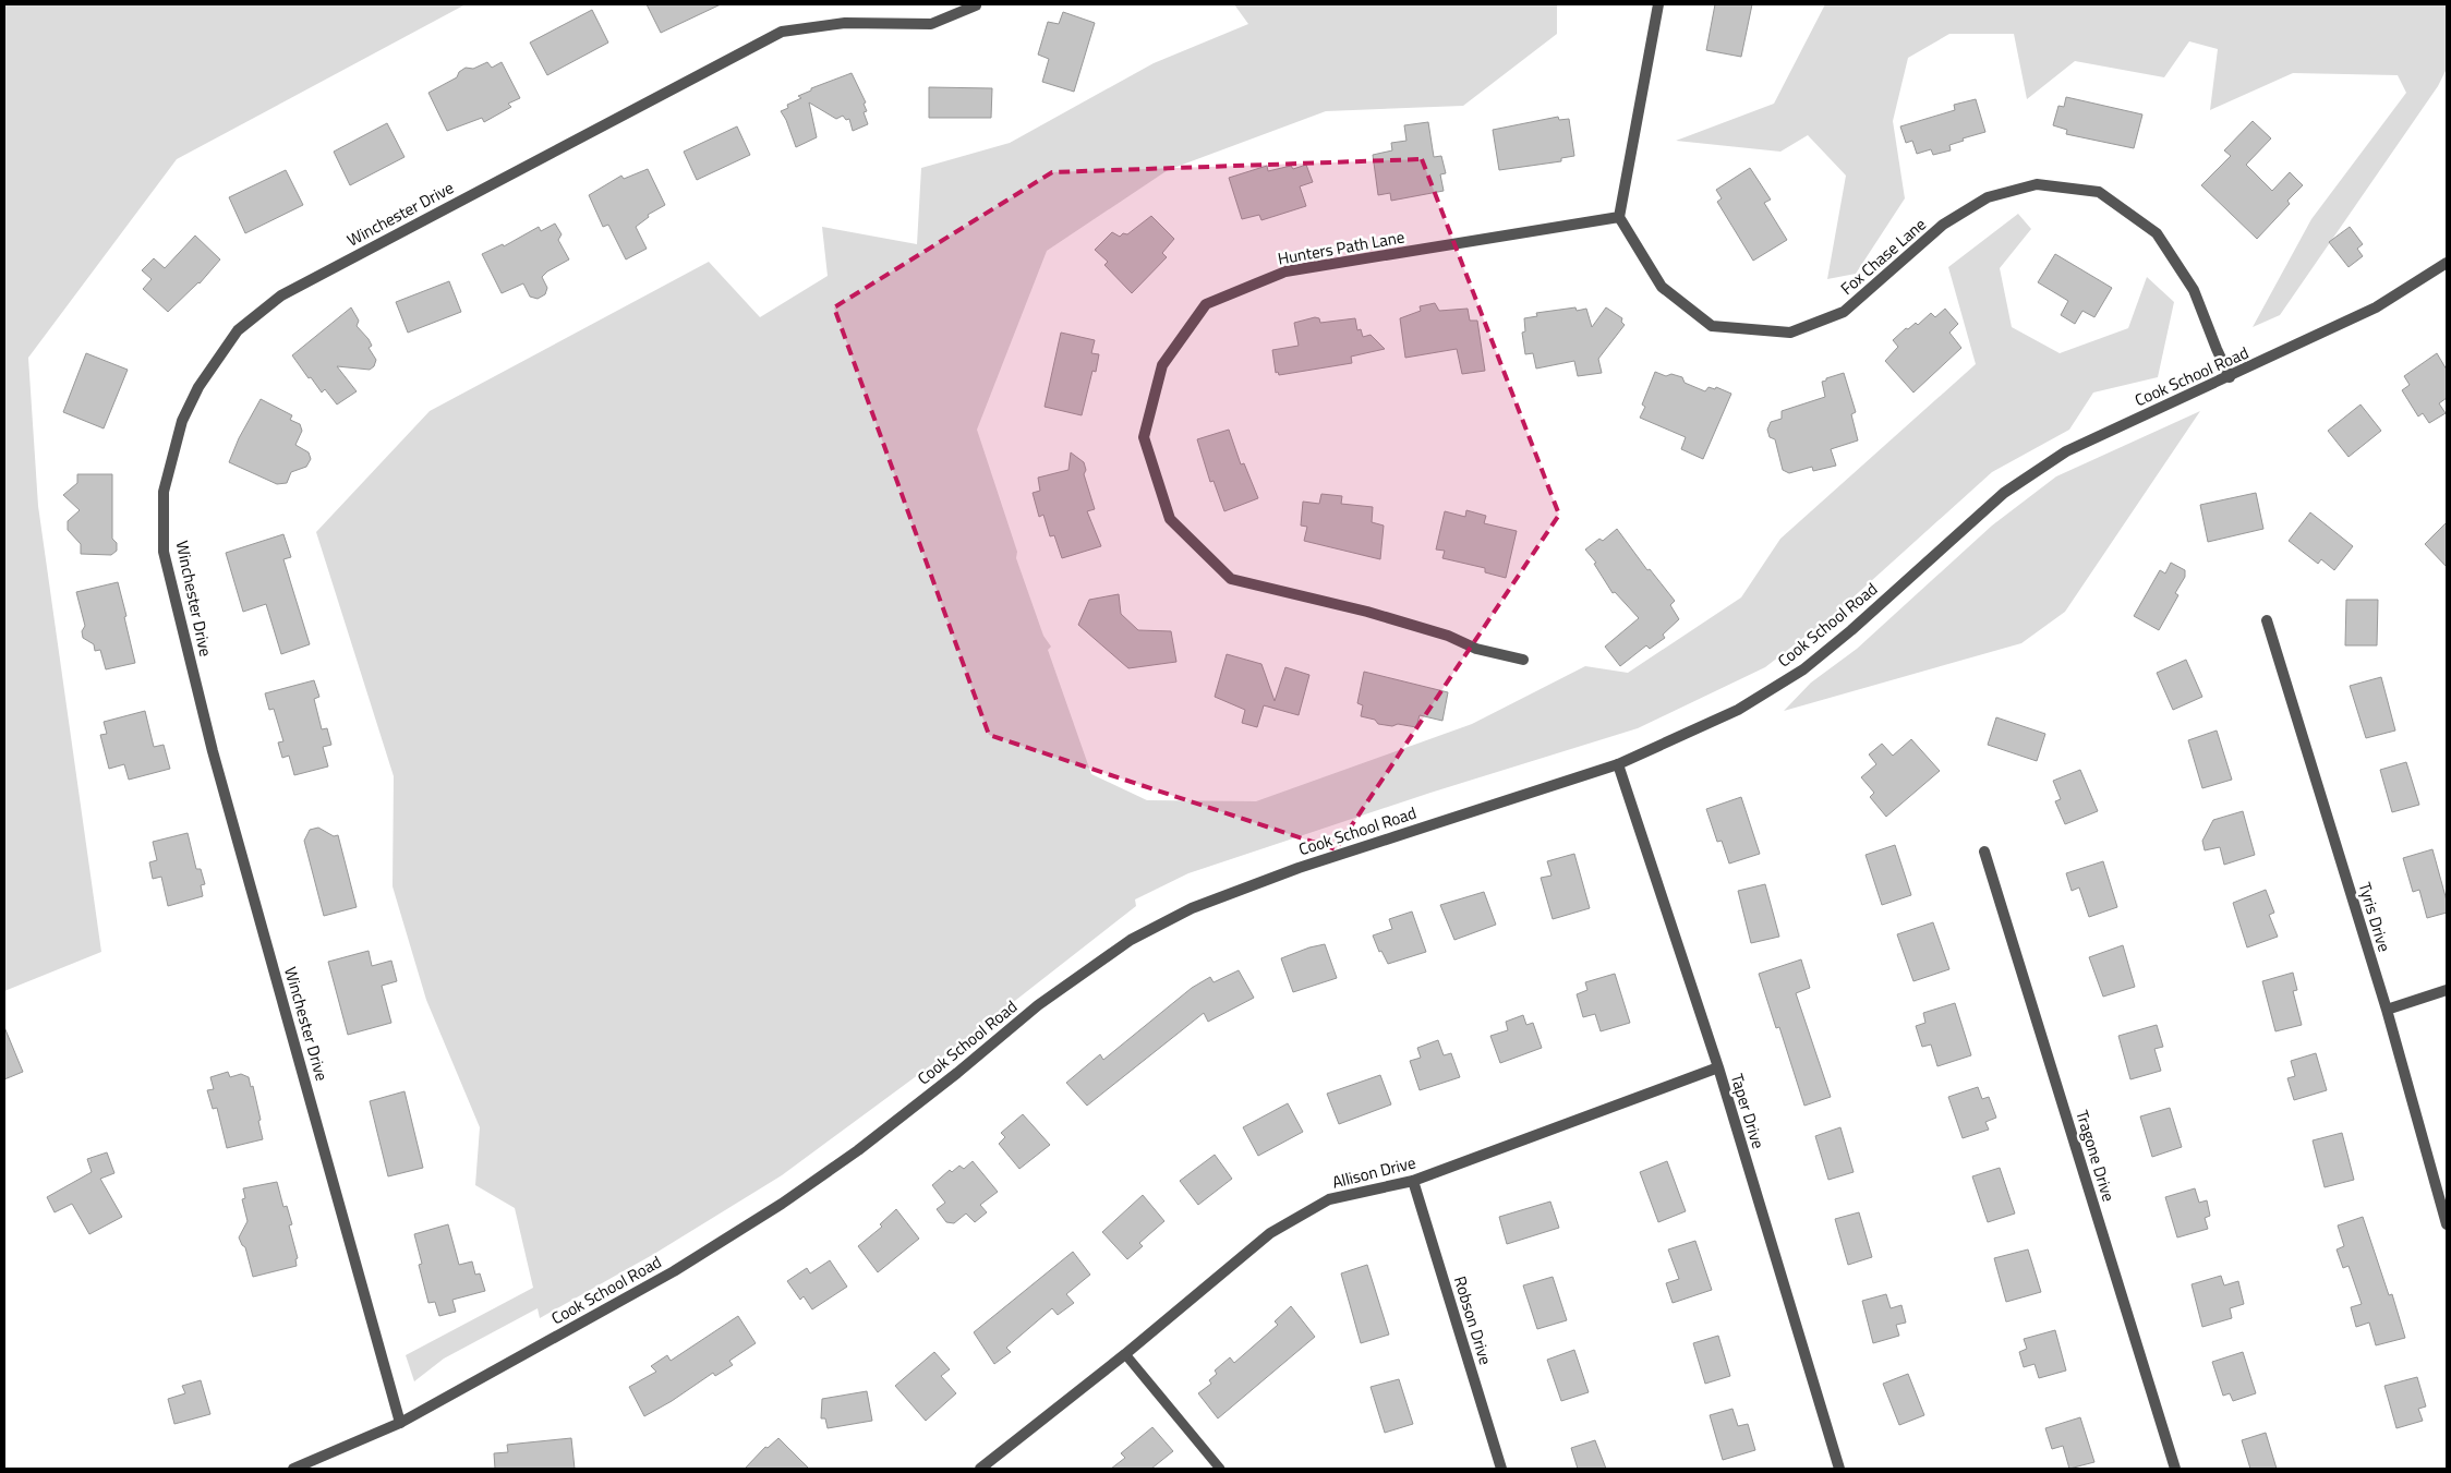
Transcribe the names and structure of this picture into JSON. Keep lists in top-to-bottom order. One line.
{"streets":{"street":["Winchester Drive","Hunters Path Lane","Fox Chase Lane","Cook School Road","Tyris Drive","Taper Drive","Tragone Drive","Allison Drive","Robson Drive"]},"crossings":[["Winchester Drive","Cook School Road"],["Hunters Path Lane","Fox Chase Lane"],["Fox Chase Lane","Cook School Road"],["Cook School Road","Taper Drive"],["Taper Drive","Allison Drive"],["Allison Drive","Robson Drive"]]}
